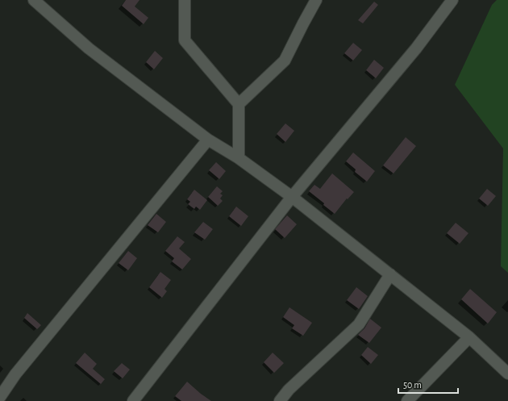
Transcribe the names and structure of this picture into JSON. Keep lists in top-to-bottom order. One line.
{"scale_bar":"50 m"}
